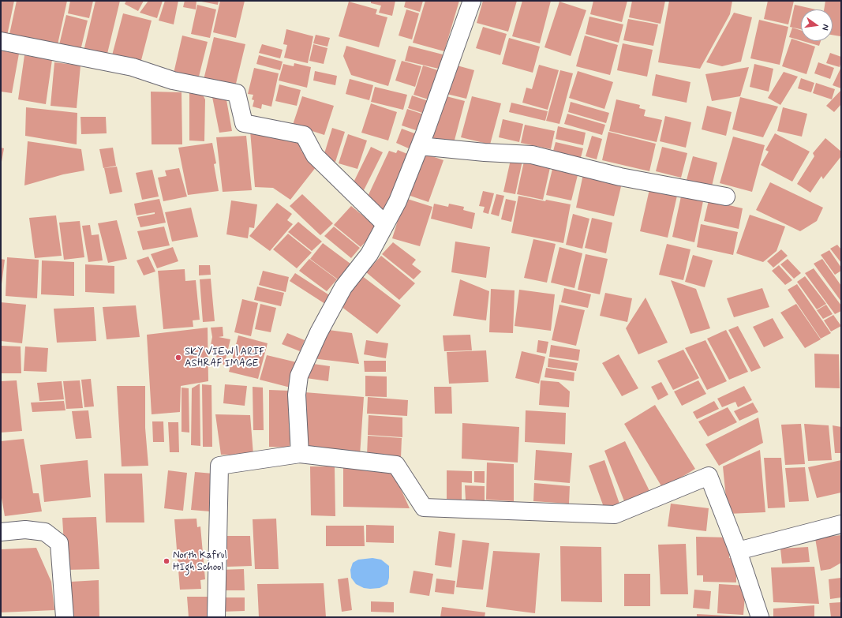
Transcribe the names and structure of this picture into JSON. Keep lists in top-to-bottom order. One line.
{"places":["SKY VIEW | ARIF ASHRAF IMAGE","North Kafrul HIgh School"],"north":"right"}
